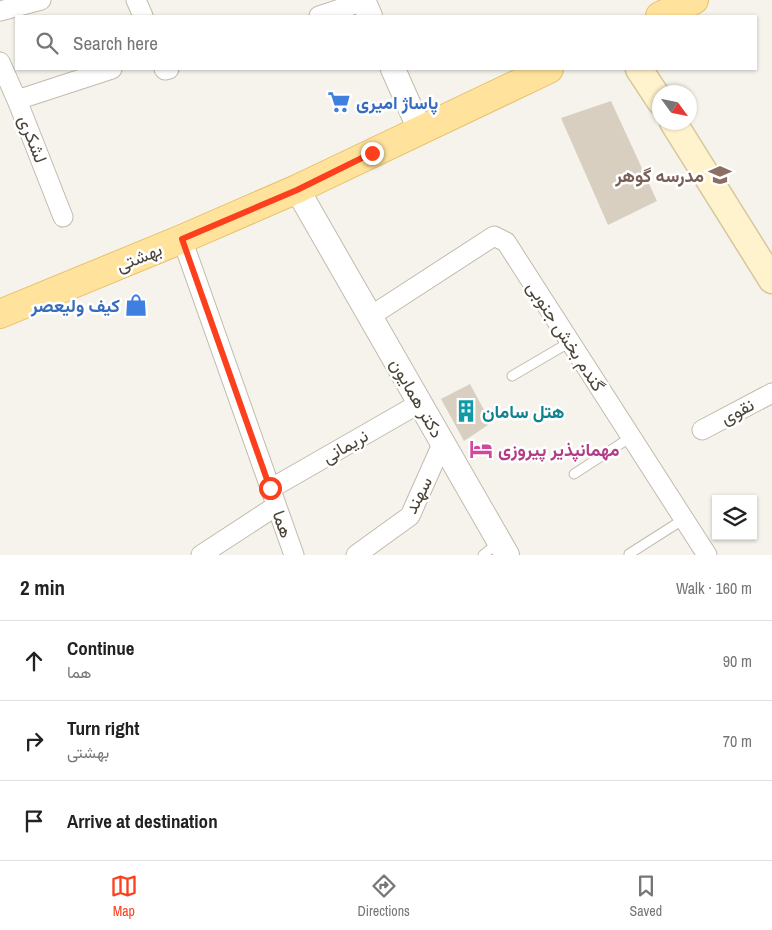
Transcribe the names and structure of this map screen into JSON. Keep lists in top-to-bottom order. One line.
{"streets":{"main road":["بهشتی"],"street":["لشکری","گندم بخش جنوبی","دکتر همایون","نقوی","نریمانی","سهند","هما"]},"crossings":[["بهشتی","دکتر همایون"],["بهشتی","هما"],["دکتر همایون","نریمانی"],["دکتر همایون","سهند"],["نریمانی","هما"]],"places":{"supermarket":["پاساژ امیری"],"school or university":["مدرسه گوهر"],"shop":["کیف ولیعصر"],"building":["هتل سامان"],"hotel":["مهمانپذیر پیروزی"]},"north":"bottom right","page":{"search":"Search here","heading":["2 min","Walk · 160 m"],"list":[["Continue","هما","90 m"],["Turn right","بهشتی","70 m"],"Arrive at destination"],"nav":["Map","Directions","Saved"]}}
